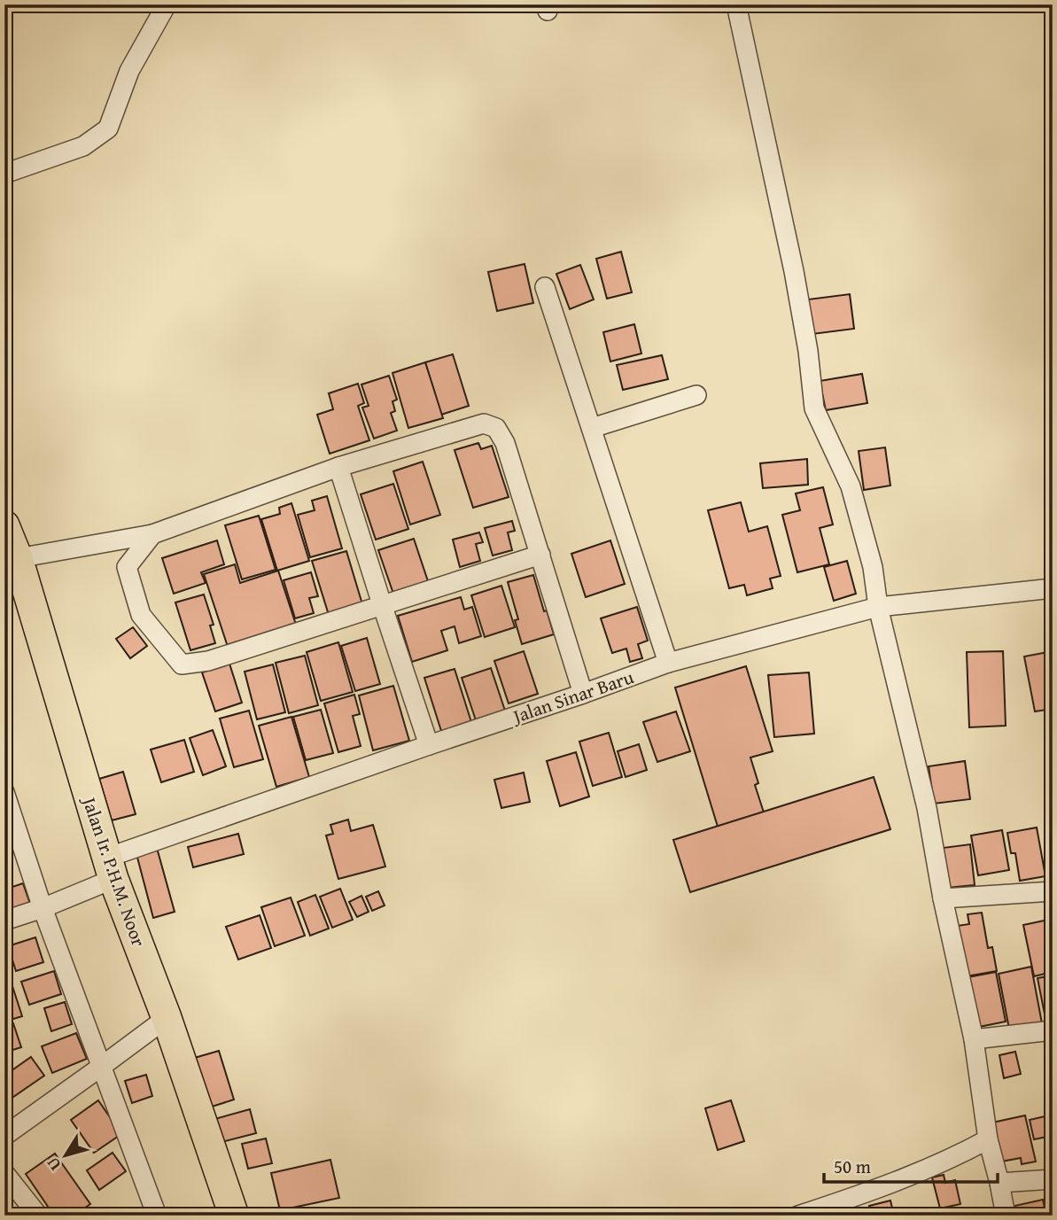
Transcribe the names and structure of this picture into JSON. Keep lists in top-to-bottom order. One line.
{"streets":{"main road":["Jalan Ir. P.H.M. Noor"],"street":["Jalan Sinar Baru"]},"crossings":[["Jalan Sinar Baru","Jalan Ir. P.H.M. Noor"]],"scale_bar":"50 m","north":"bottom left"}
